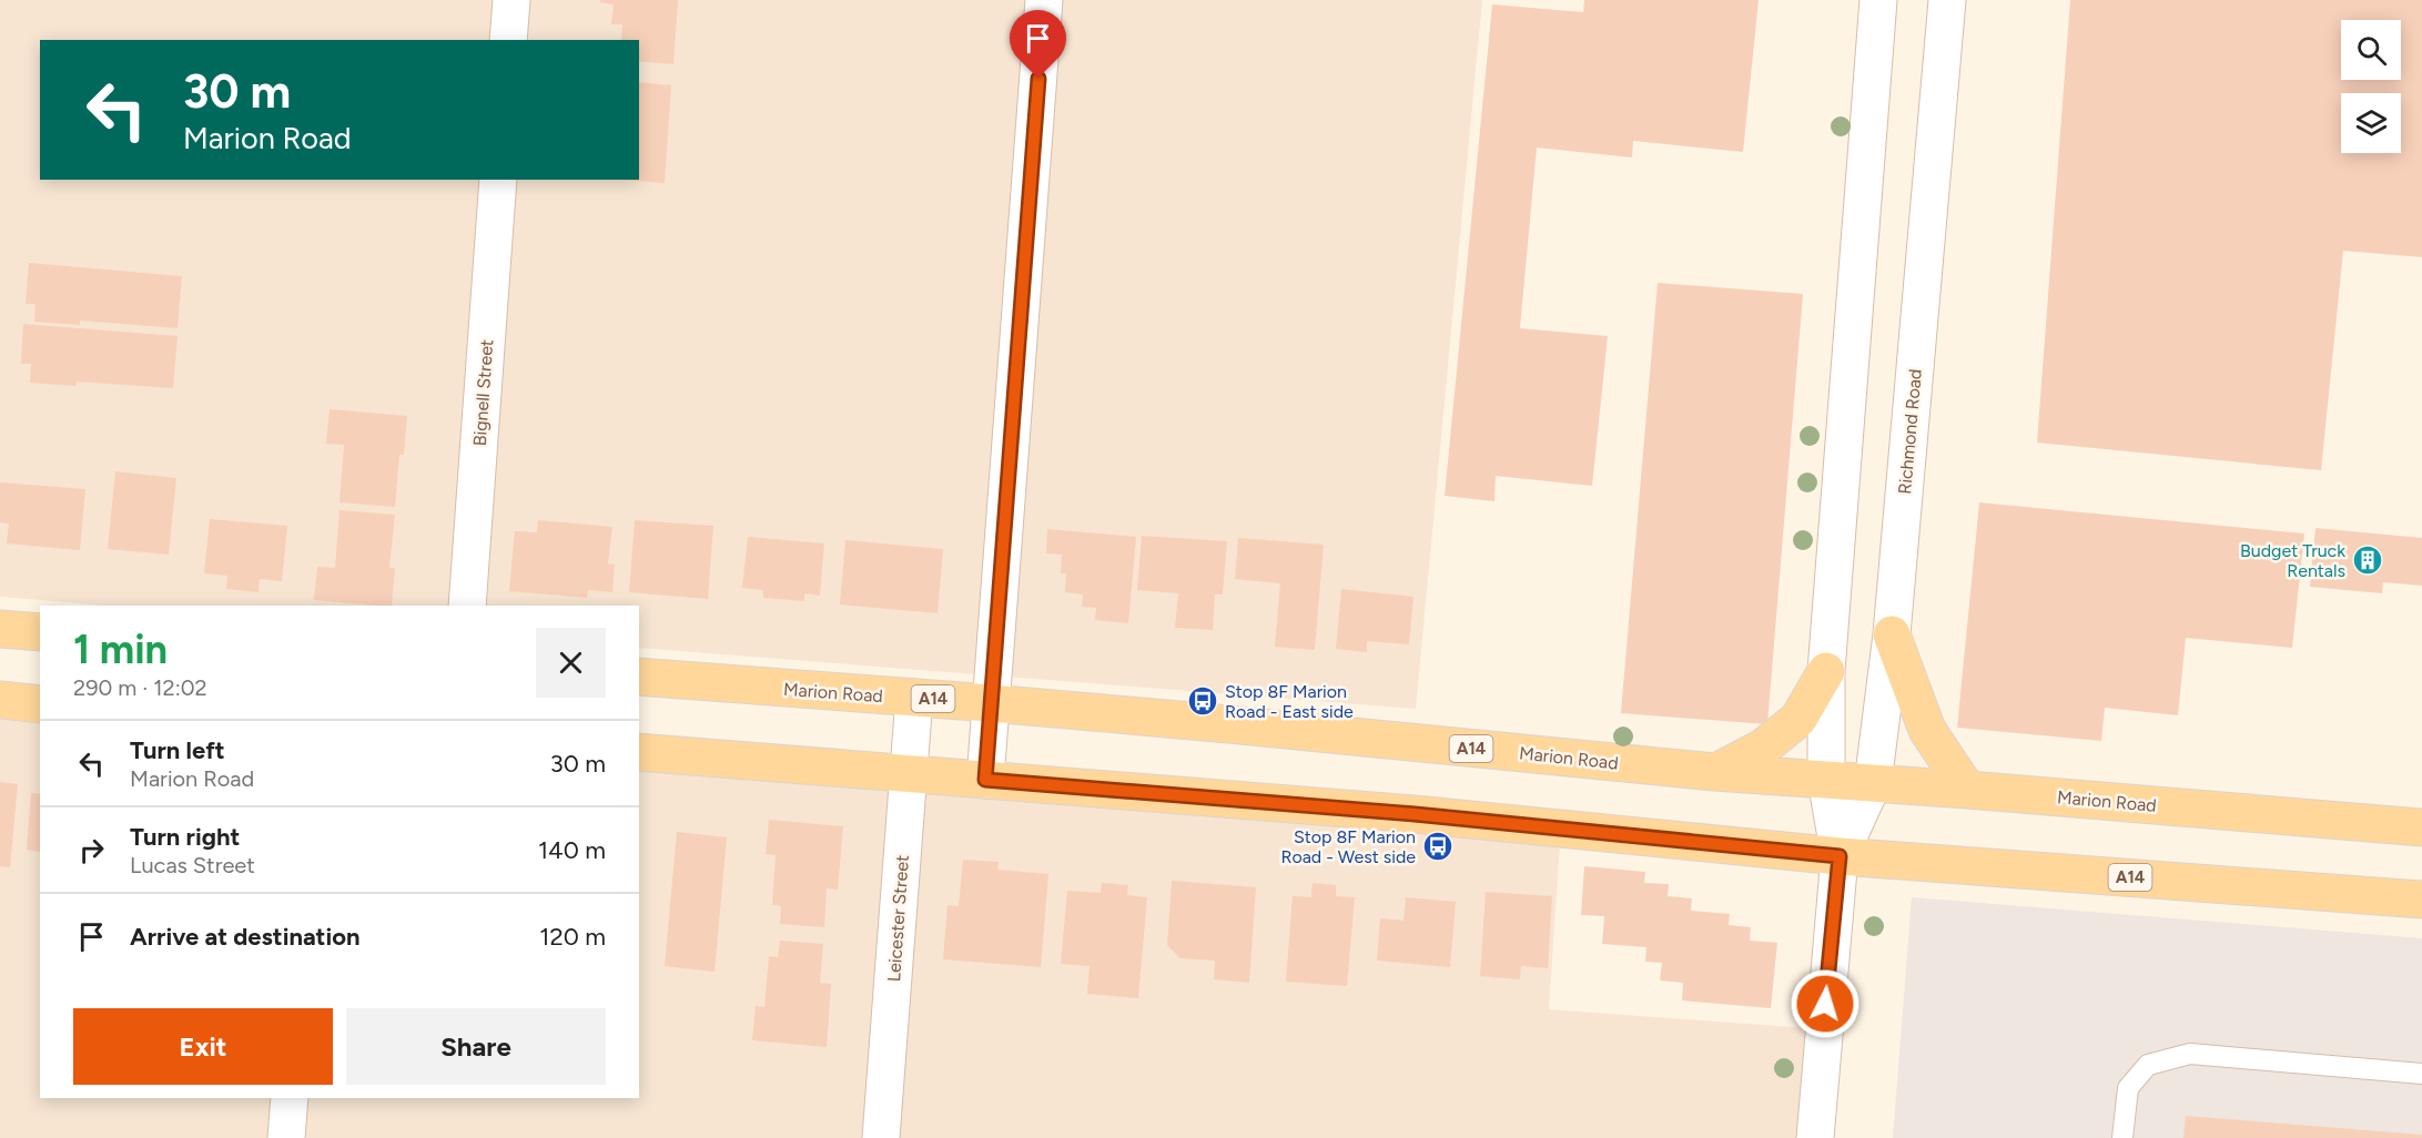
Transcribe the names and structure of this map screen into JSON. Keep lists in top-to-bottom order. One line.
{"streets":{"main road":["Marion Road","A14"],"street":["Bignell Street","Richmond Road","Leicester Street"]},"crossings":[["Richmond Road","Marion Road"],["Richmond Road","A14"],["Marion Road","Leicester Street"],["A14","Leicester Street"]],"places":{"building":["Budget Truck Rentals"],"bus stop":["Stop 8F Marion Road - East side","Stop 8F Marion Road - West side"]},"page":{"turn":["30 m","Marion Road"],"heading":["1 min","290 m · 12:02"],"list":[{"name":"Turn left","note":"Marion Road","value":"30 m"},{"name":"Turn right","note":"Lucas Street","value":"140 m"},{"name":"Arrive at destination","value":"120 m"}],"buttons":["Exit","Share"]}}
